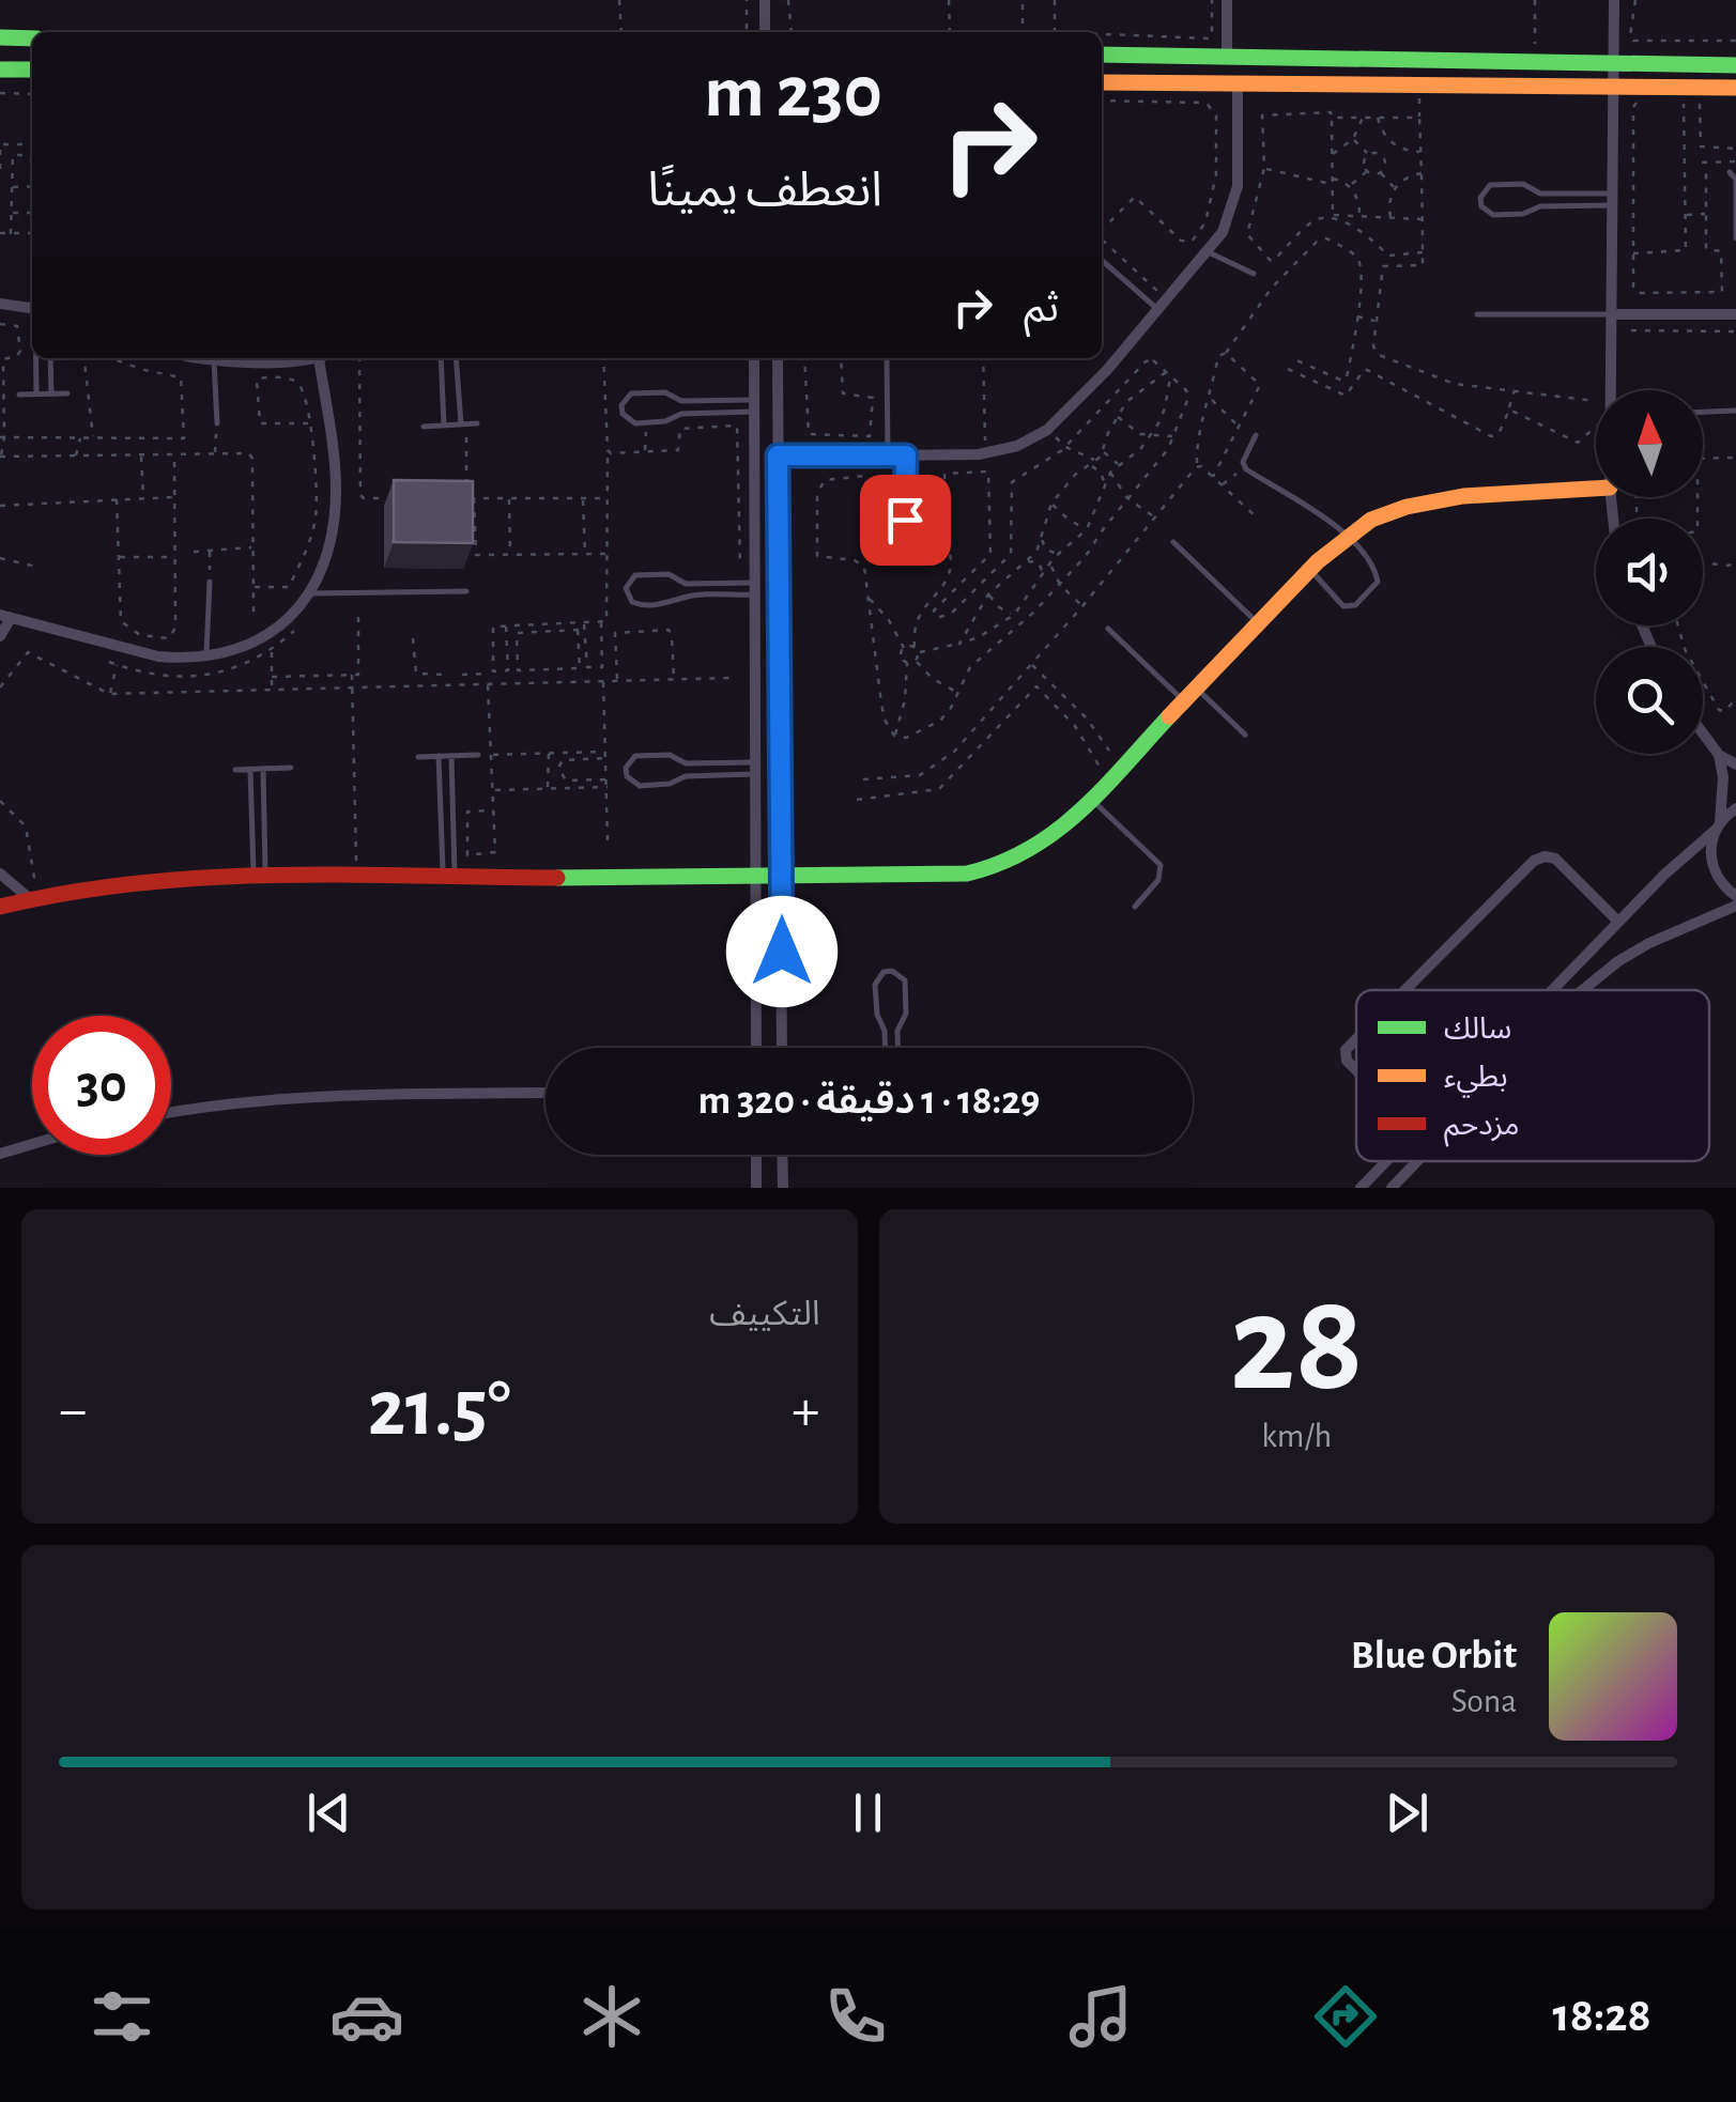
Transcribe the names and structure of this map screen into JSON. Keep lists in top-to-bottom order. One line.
{"legend":["سالك","بطيء","مزدحم"],"north":"top","page":{"turn":["230 m","انعطف يمينًا"],"then":"ثم","limit":"30","trip":"18:29 · 1 دقيقة · 320 m","tile":[["28","km/h"],"التكييف"],"heat":["−","21.5°","+"],"song":["Blue Orbit","Sona"],"tabs":"18:28"}}
